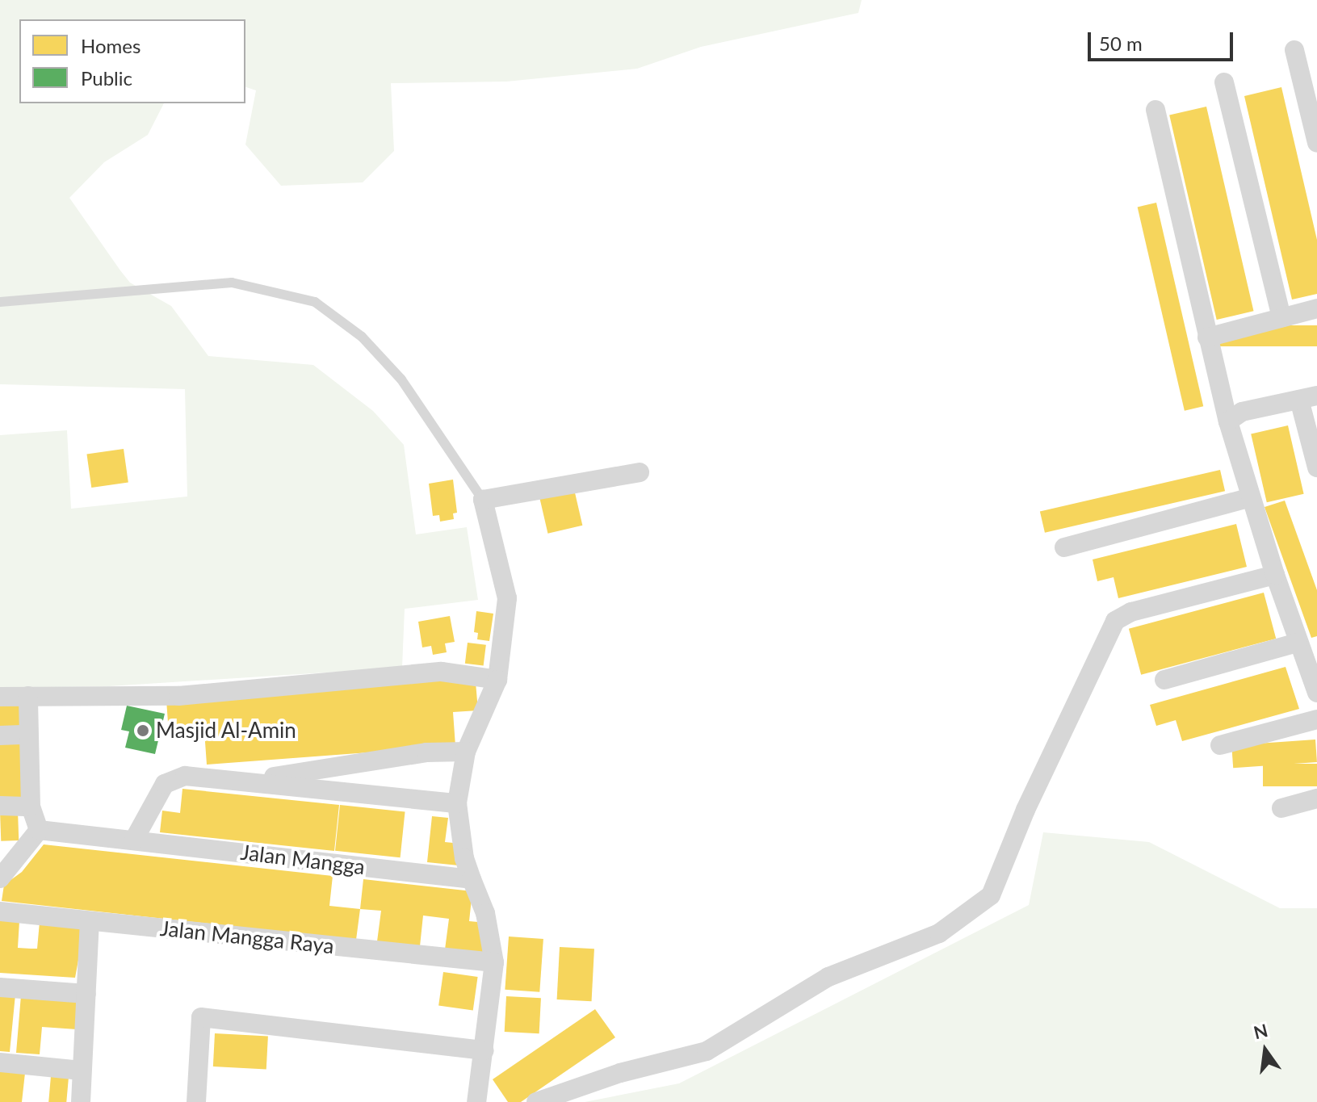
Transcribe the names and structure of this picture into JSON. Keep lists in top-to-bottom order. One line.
{"streets":{"street":["Jalan Mangga","Jalan Mangga Raya"]},"places":["Masjid Al-Amin"],"legend":["Homes","Public"],"scale_bar":"50 m","north":"top"}
